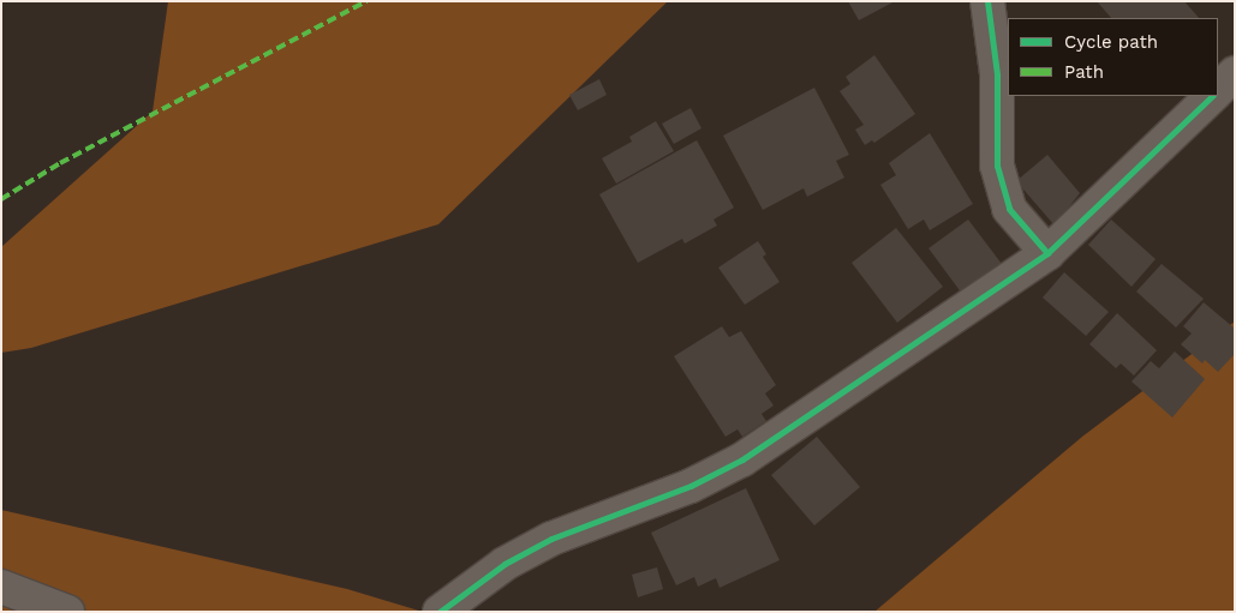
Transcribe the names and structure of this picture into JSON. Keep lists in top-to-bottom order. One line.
{"legend":["Cycle path","Path"]}
